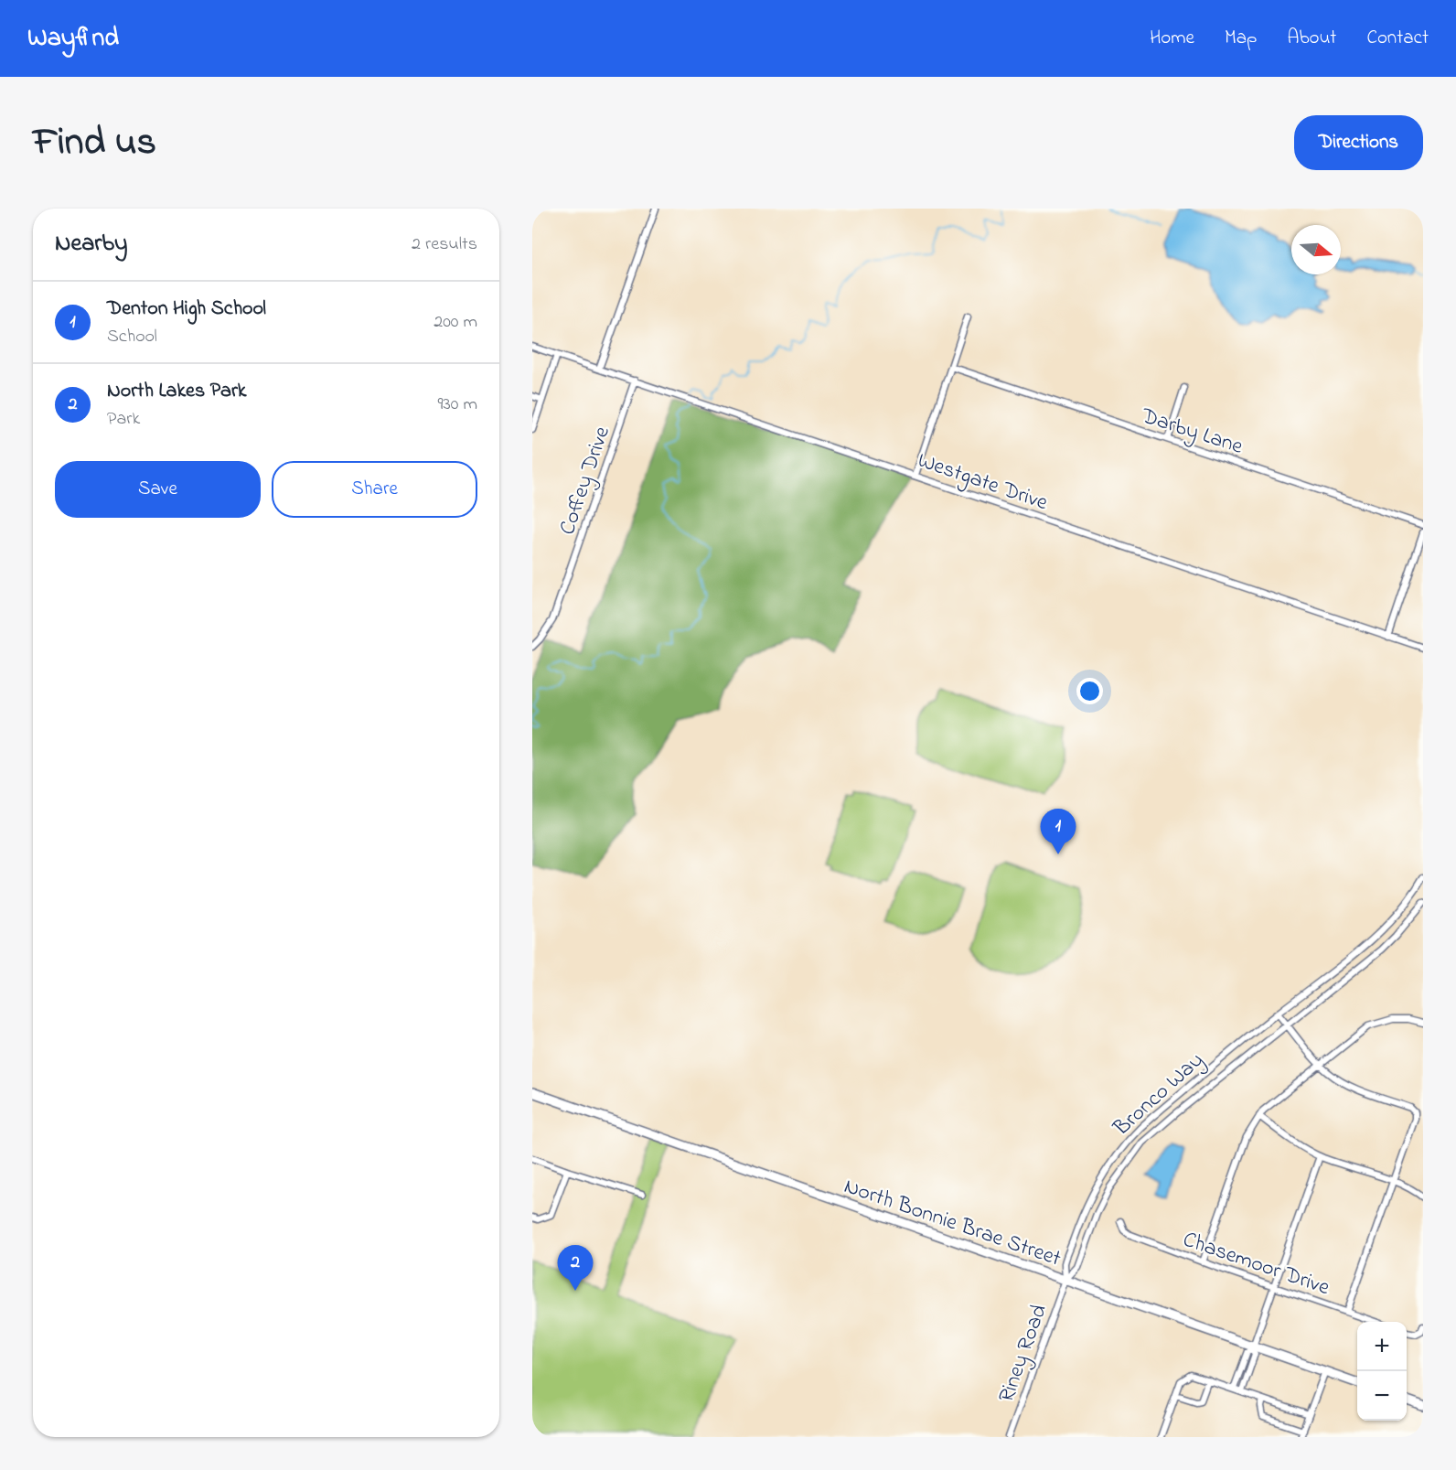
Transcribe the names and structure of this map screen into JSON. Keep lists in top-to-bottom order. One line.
{"streets":{"main road":["North Bonnie Brae Street"],"street":["Darby Lane","Coffey Drive","Westgate Drive","Bronco Way","Chasemoor Drive","Riney Road"]},"crossings":[["Coffey Drive","Westgate Drive"],["Bronco Way","North Bonnie Brae Street"],["Bronco Way","Riney Road"],["North Bonnie Brae Street","Riney Road"]],"north":"right","page":{"header":"Wayfind","nav":["Home","Map","About","Contact"],"title":"Find us","buttons":["Directions",["Save","Share"]],"heading":["Nearby","2 results"],"list":[{"mark":"1","name":"Denton High School","note":"School","value":"200 m"},{"mark":"2","name":"North Lakes Park","note":"Park","value":"930 m"}],"pins":["1","2"],"map_buttons":["+","−"]}}
